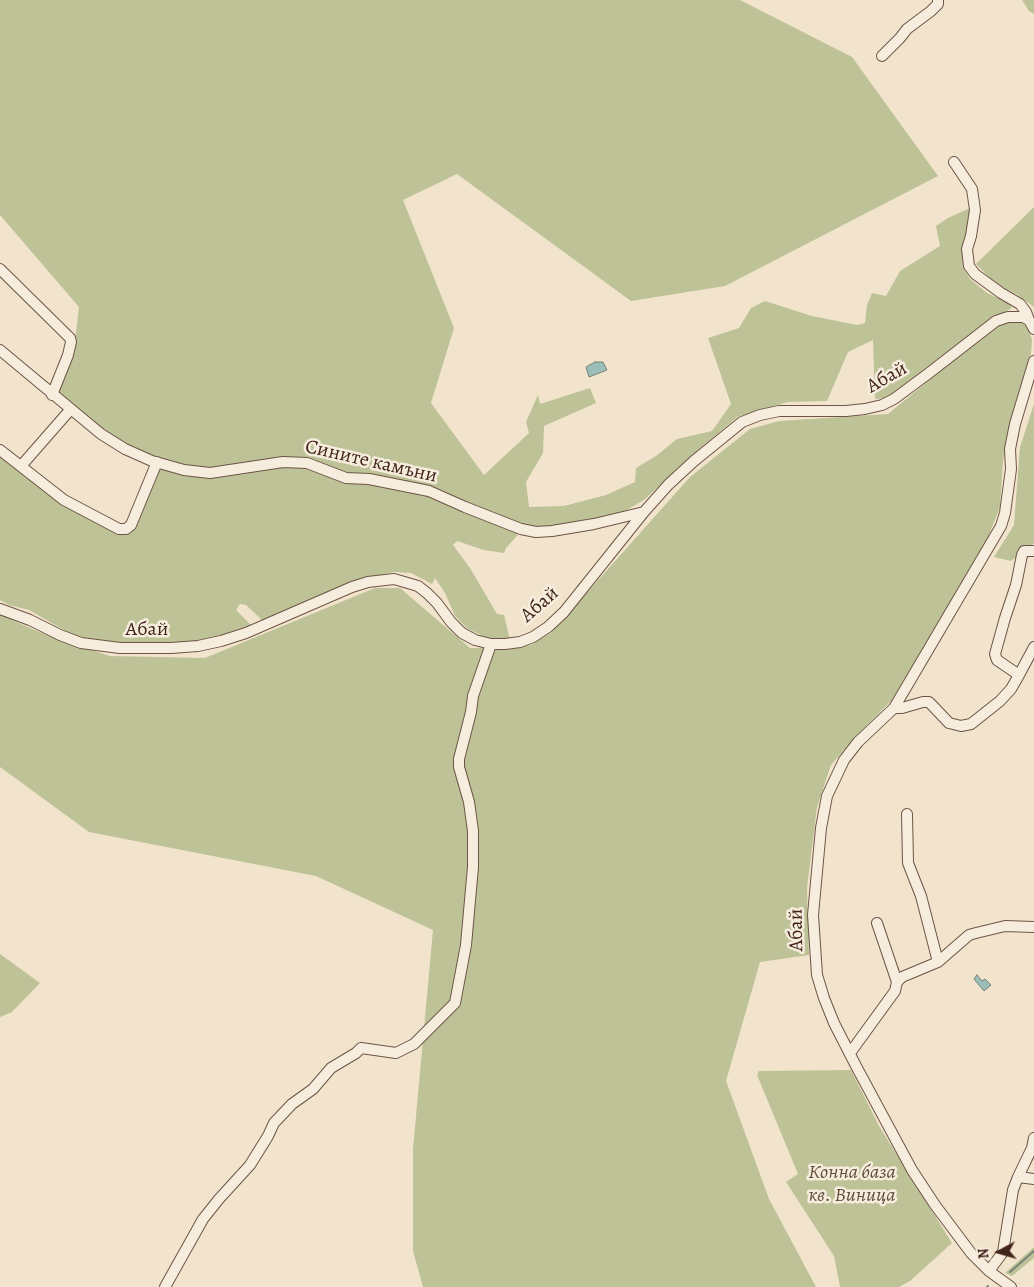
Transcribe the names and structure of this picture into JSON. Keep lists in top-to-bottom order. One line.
{"streets":{"street":["Абай","Сините камъни"]},"crossings":[["Абай","Сините камъни"]],"parks":["Конна база кв. Виница"],"north":"left"}
